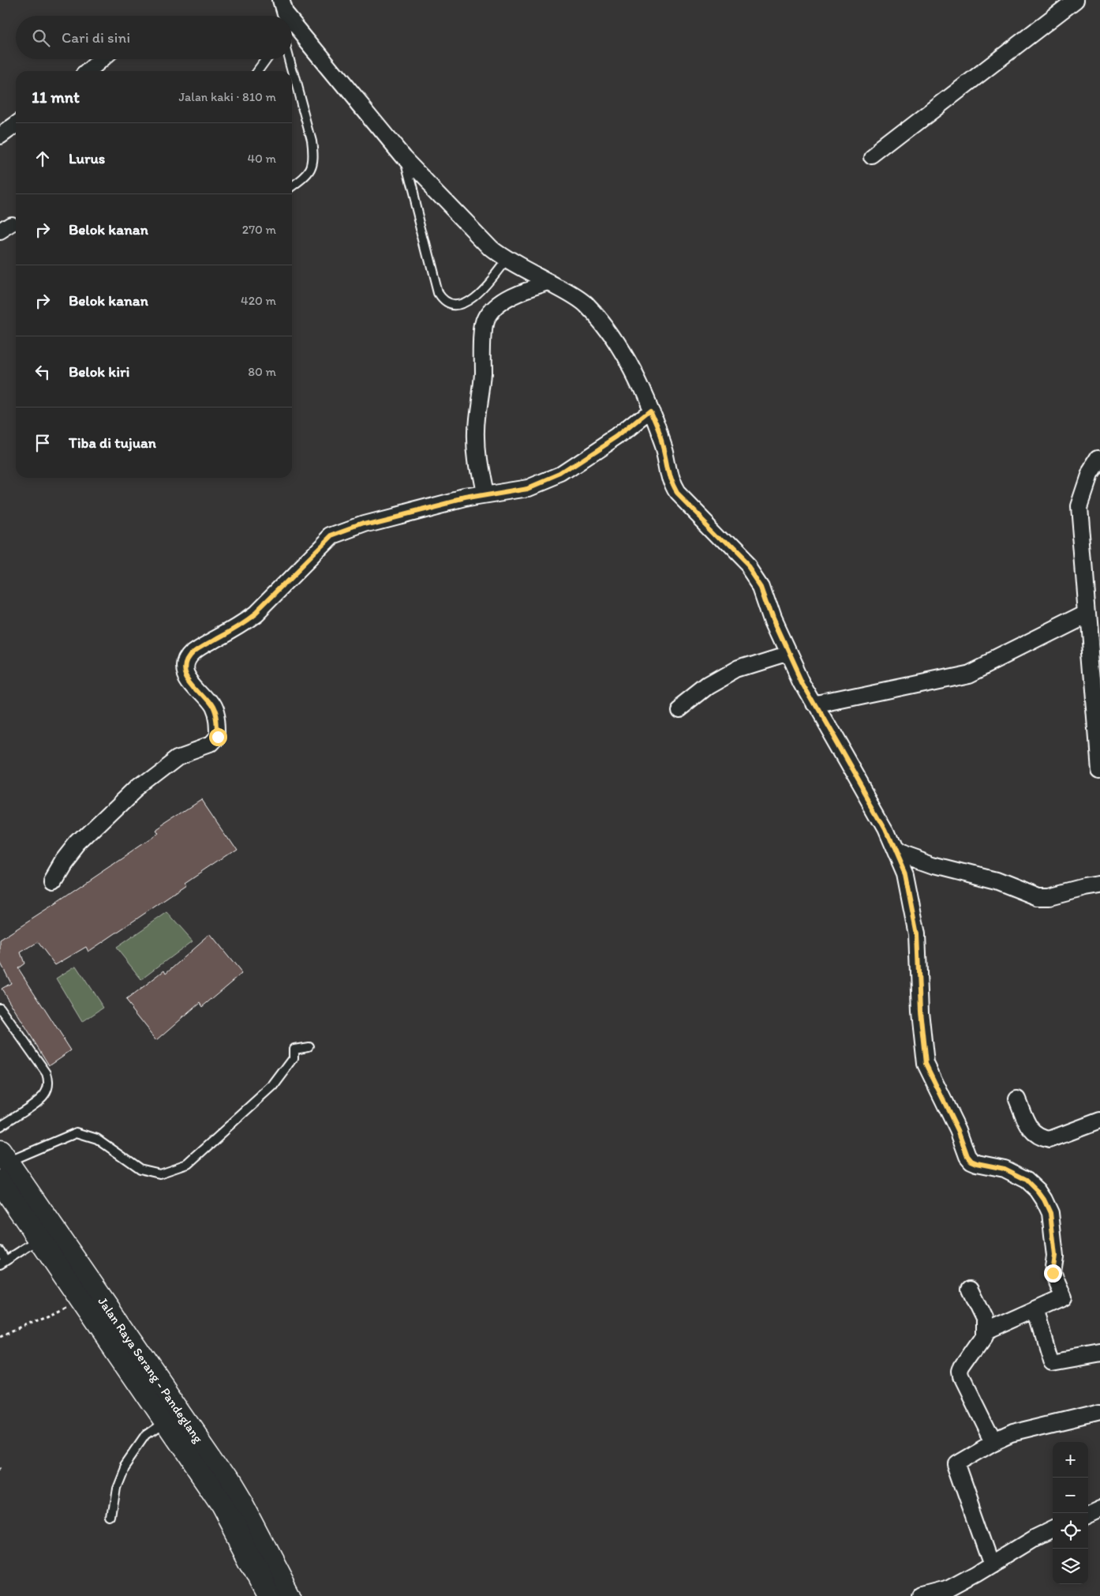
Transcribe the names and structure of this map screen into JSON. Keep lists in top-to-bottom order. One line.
{"streets":{"highway":["Jalan Raya Serang - Pandeglang"]},"page":{"search":"Cari di sini","heading":["11 mnt","Jalan kaki · 810 m"],"list":[["Lurus","40 m"],["Belok kanan","270 m"],["Belok kanan","420 m"],["Belok kiri","80 m"],"Tiba di tujuan"],"map_buttons":["+","−"]}}
